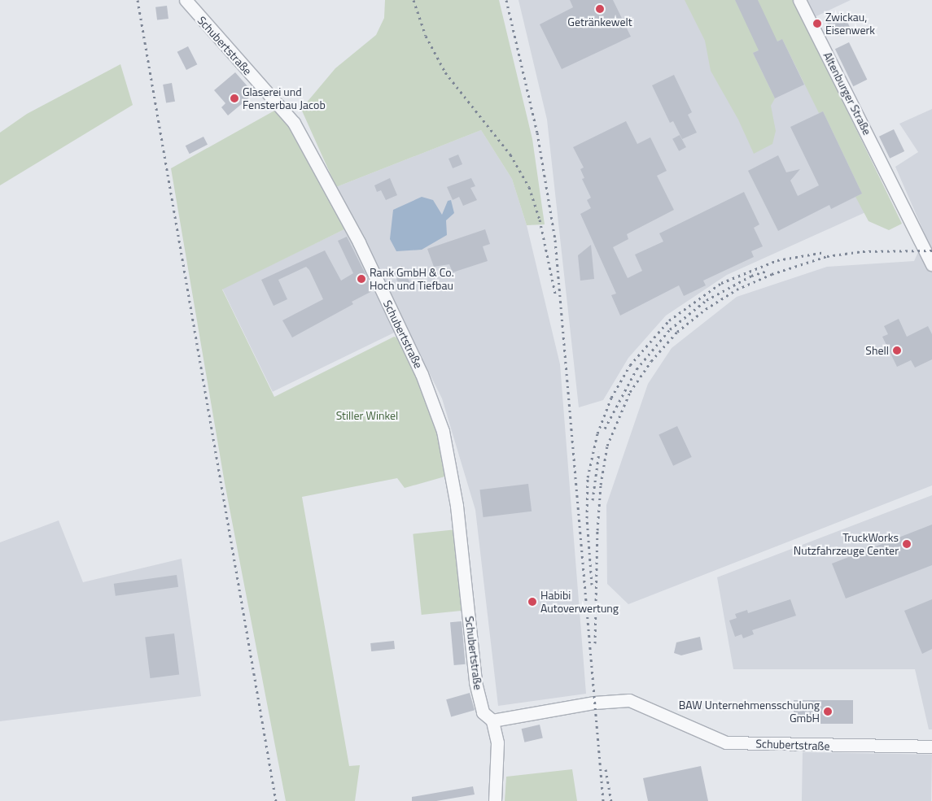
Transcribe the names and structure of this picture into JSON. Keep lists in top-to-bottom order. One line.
{"streets":{"street":["Schubertstraße","Altenburger Straße"]},"parks":["Stiller Winkel"],"places":["Getränkewelt","Zwickau, Eisenwerk","Glaserei und Fensterbau Jacob","Rank GmbH & Co. Hoch und Tiefbau","Shell","TruckWorks Nutzfahrzeuge Center","Habibi Autoverwertung","BAW Unternehmensschulung GmbH"]}
